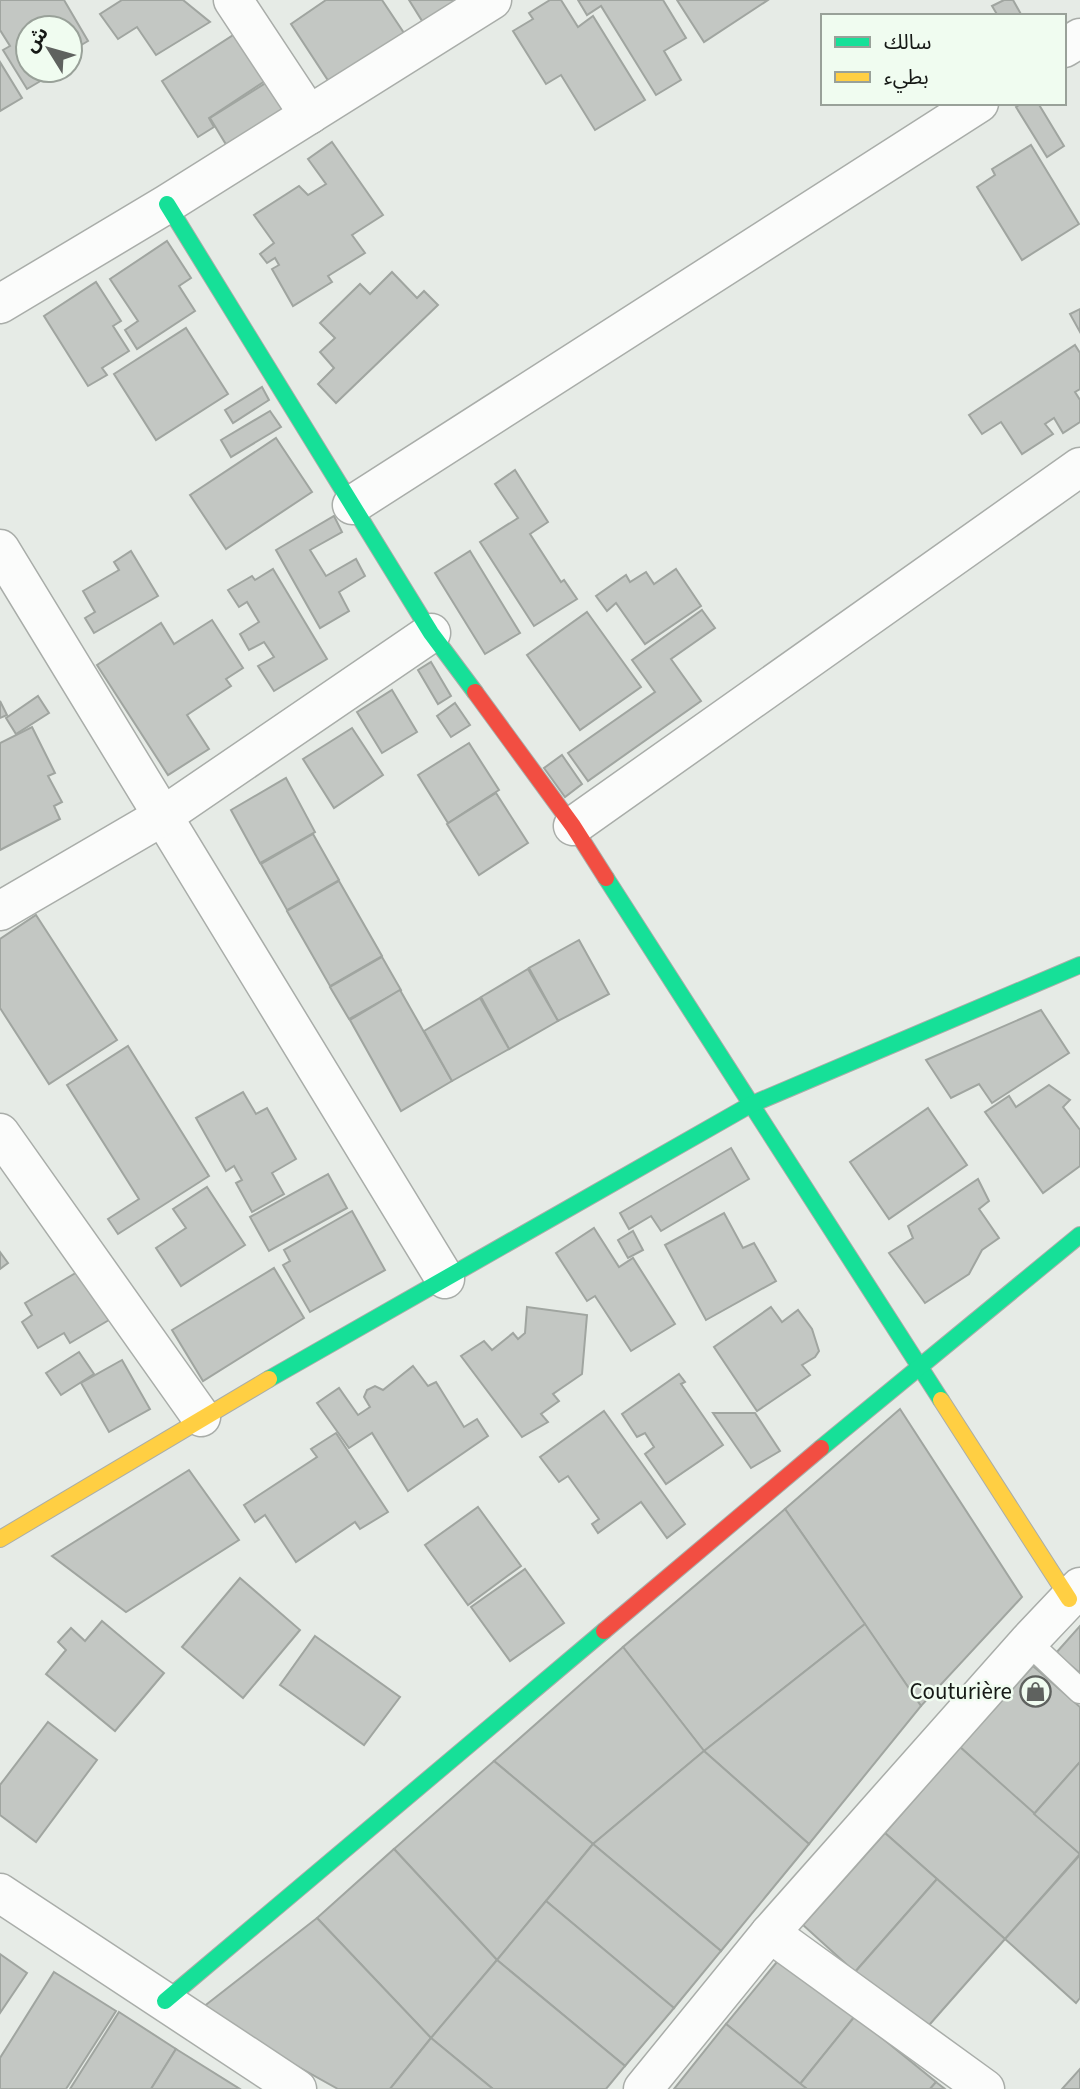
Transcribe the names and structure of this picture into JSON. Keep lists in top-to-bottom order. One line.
{"places":{"shop":["Couturière"]},"legend":["سالك","بطيء"],"north":"top left"}
